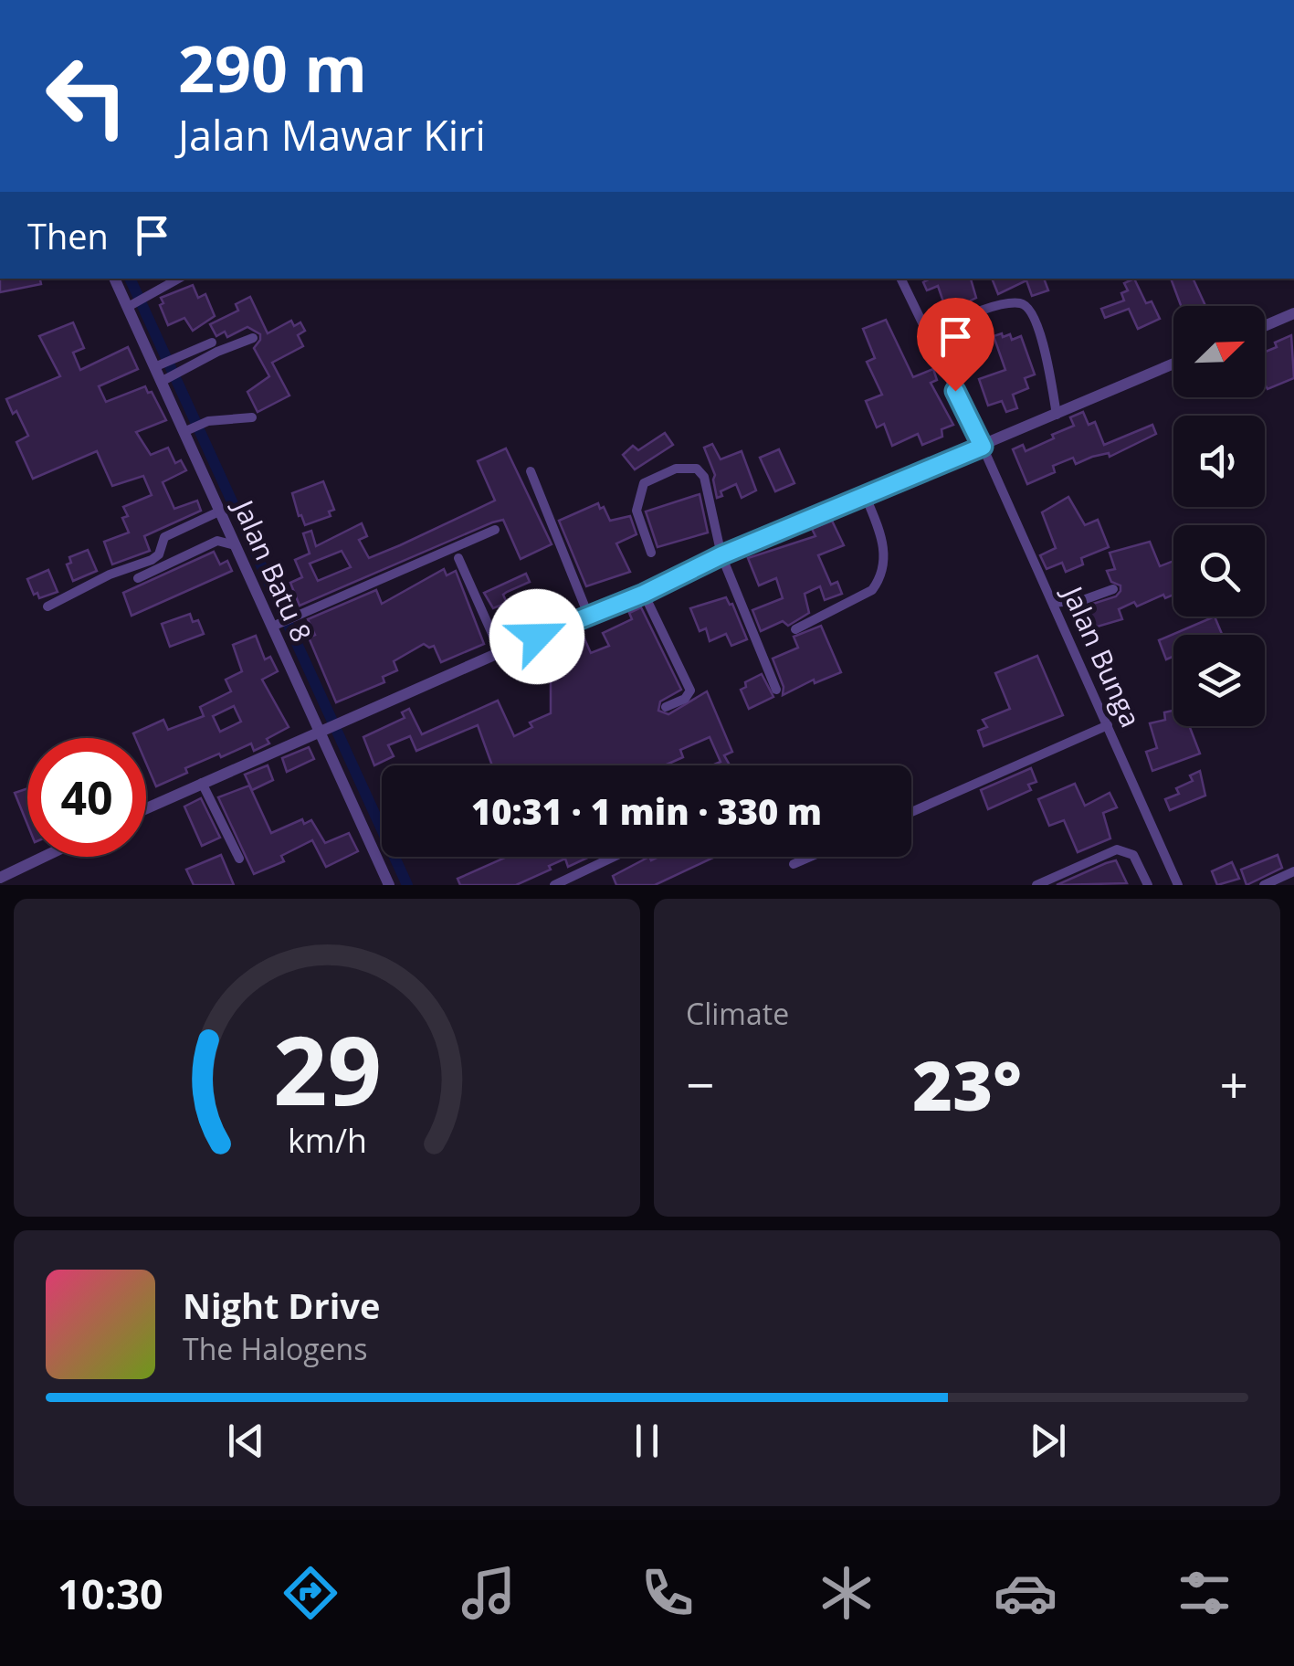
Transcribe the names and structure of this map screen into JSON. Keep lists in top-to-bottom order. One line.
{"streets":{"street":["Jalan Batu 8","Jalan Bunga"]},"north":"top right","page":{"turn":["290 m","Jalan Mawar Kiri"],"then":"Then","limit":"40","trip":"10:31 · 1 min · 330 m","tile":"Climate","heat":["−","23°","+"],"song":["Night Drive","The Halogens"],"tabs":"10:30","gauge":["29","km/h"]}}
